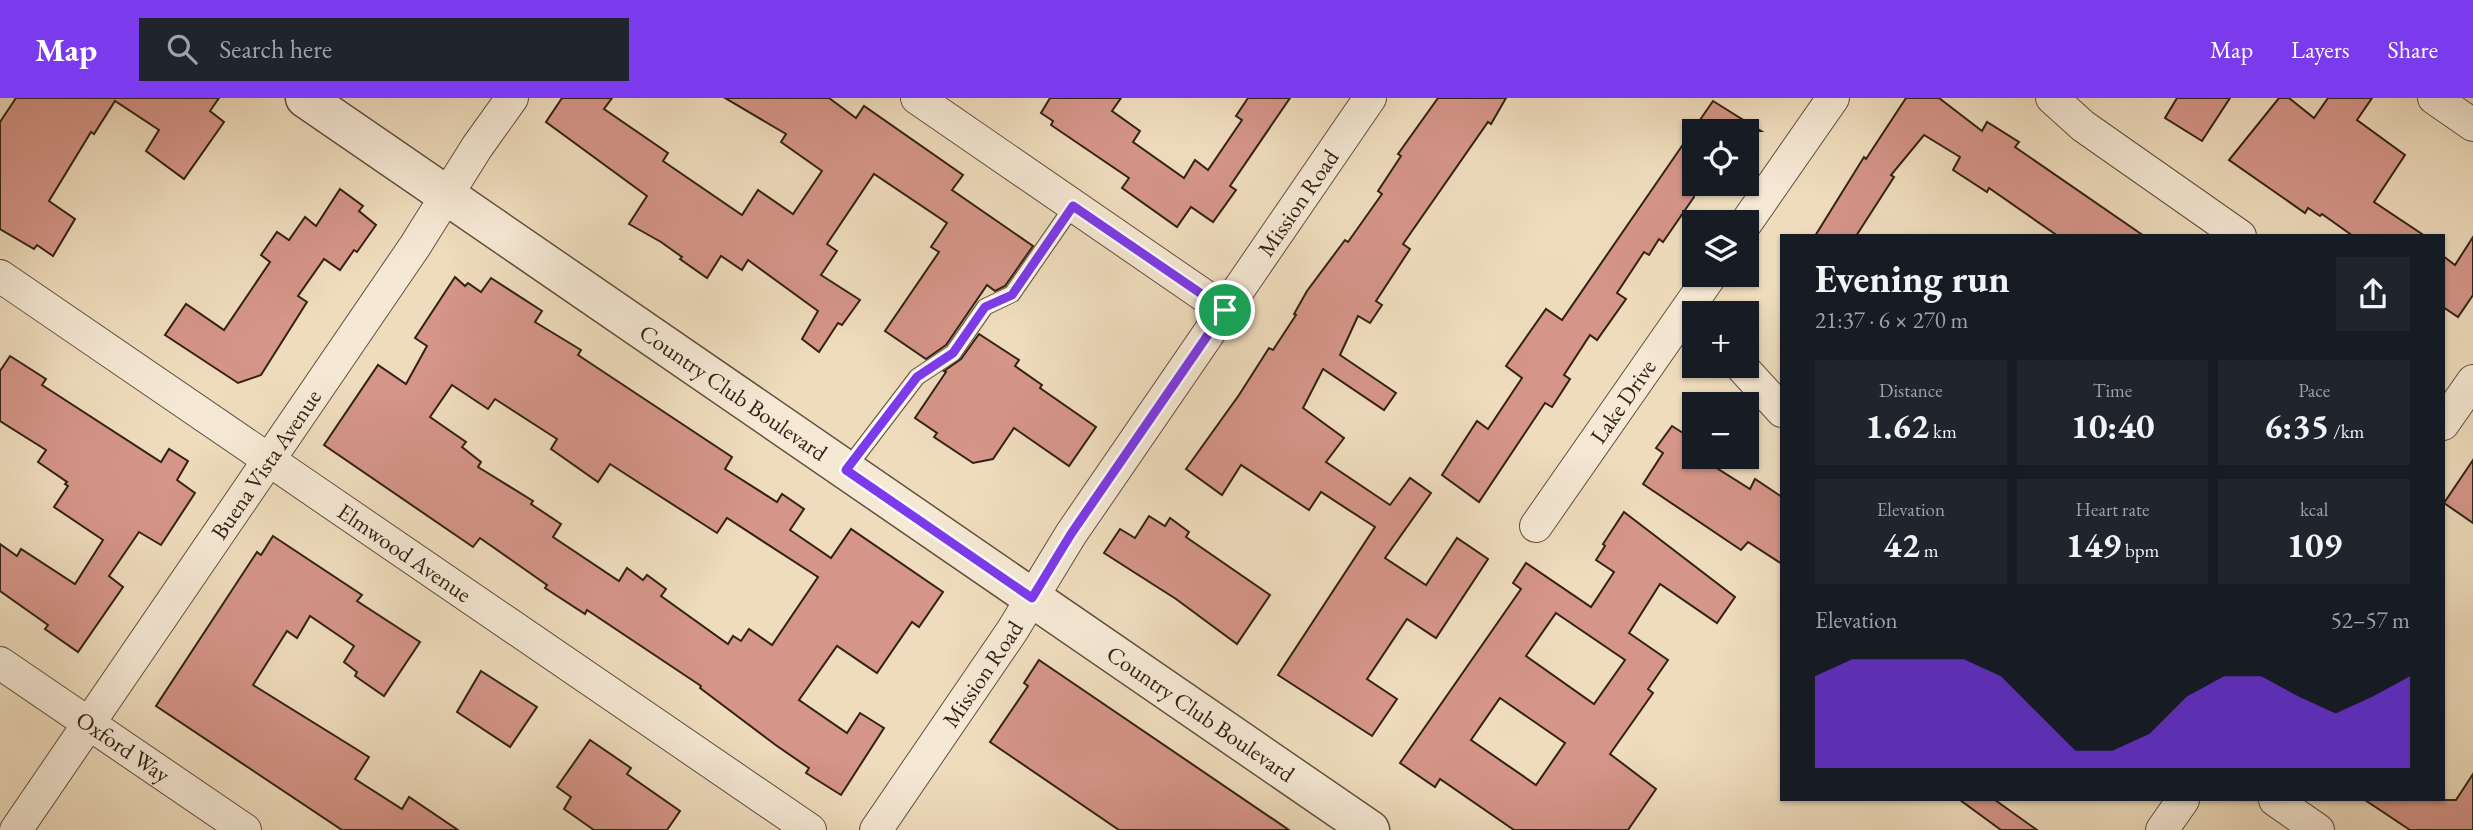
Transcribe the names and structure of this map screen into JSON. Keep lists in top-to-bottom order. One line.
{"streets":{"street":["Mission Road","Country Club Boulevard","Lake Drive","Buena Vista Avenue","Elmwood Avenue","Oxford Way"]},"crossings":[["Mission Road","Country Club Boulevard"],["Country Club Boulevard","Buena Vista Avenue"],["Buena Vista Avenue","Elmwood Avenue"],["Buena Vista Avenue","Oxford Way"]],"page":{"header":"Map","search":"Search here","nav":["Map","Layers","Share"],"map_buttons":["+","−"],"heading":["Evening run","21:37 · 6 × 270 m"],"stats":[["Distance","1.62 km"],["Time","10:40"],["Pace","6:35 /km"],["Elevation","42 m"],["Heart rate","149 bpm"],["kcal","109"]],"chart":["Elevation","52–57 m"]}}
